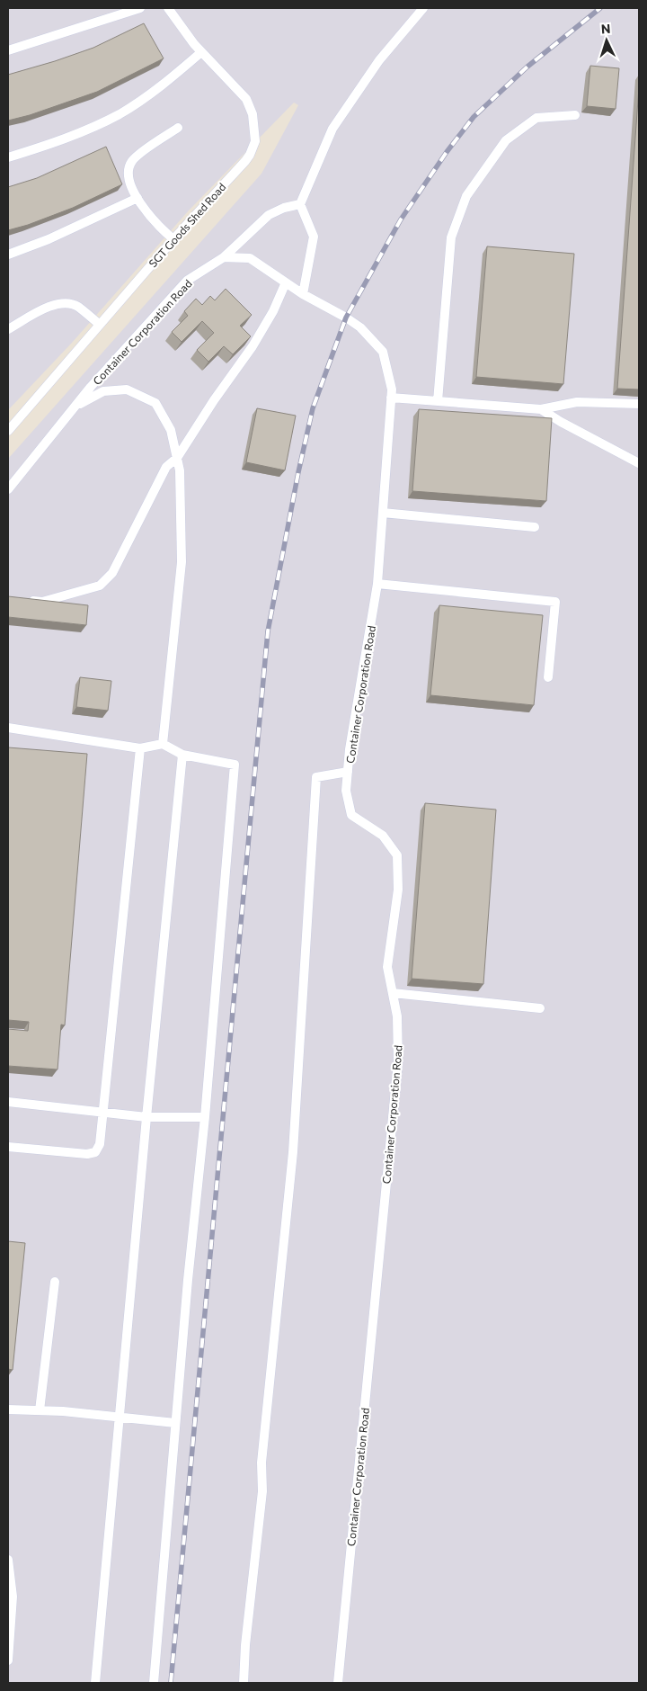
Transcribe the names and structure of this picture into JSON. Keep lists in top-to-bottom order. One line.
{"streets":{"lane":["SGT Goods Shed Road","Container Corporation Road"]},"north":"top"}
